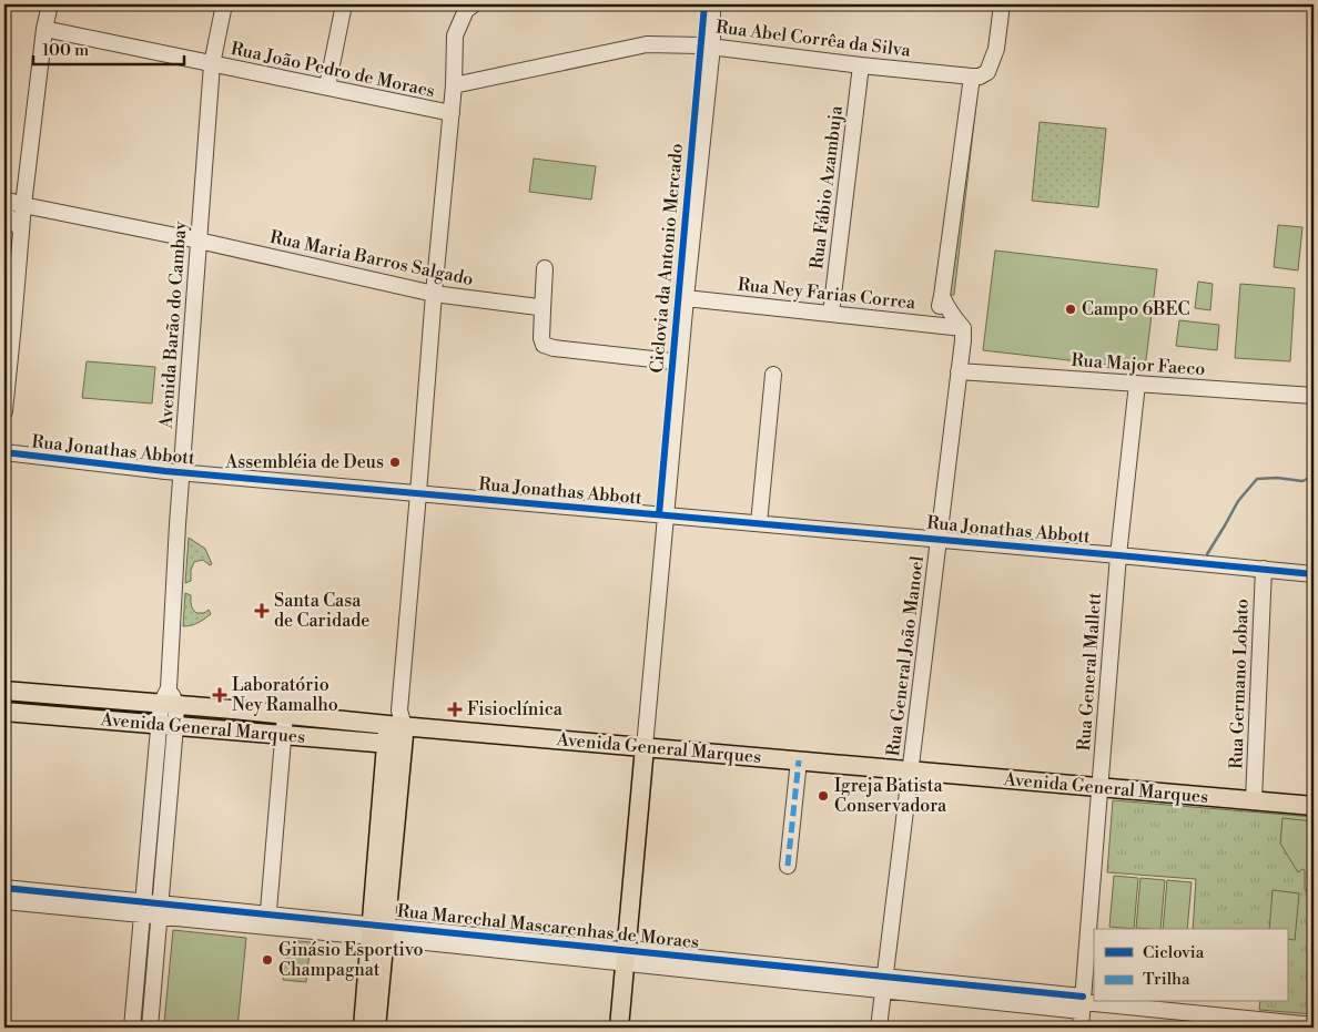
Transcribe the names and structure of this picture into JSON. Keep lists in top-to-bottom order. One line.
{"streets":{"main road":["Avenida General Marques"],"street":["Rua Abel Corrêa da Silva","Rua João Pedro de Moraes","Rua Fábio Azambuja","Rua Maria Barros Salgado","Rua Ney Farias Correa","Avenida Barão do Cambay","Rua Major Faeco","Rua Jonathas Abbott","Rua General João Manoel","Rua General Mallett","Rua Germano Lobato","Rua Marechal Mascarenhas de Moraes"],"cycle path":["Ciclovia da Antonio Mercado"]},"crossings":[["Rua Abel Corrêa da Silva","Rua Fábio Azambuja"],["Rua João Pedro de Moraes","Avenida Barão do Cambay"],["Rua Fábio Azambuja","Rua Ney Farias Correa"],["Rua Maria Barros Salgado","Avenida Barão do Cambay"],["Rua Ney Farias Correa","Rua General João Manoel"],["Avenida Barão do Cambay","Rua Jonathas Abbott"],["Avenida Barão do Cambay","Avenida General Marques"],["Avenida Barão do Cambay","Rua Marechal Mascarenhas de Moraes"],["Rua Major Faeco","Rua General João Manoel"],["Rua Major Faeco","Rua General Mallett"],["Rua Jonathas Abbott","Rua General João Manoel"],["Rua Jonathas Abbott","Rua General Mallett"],["Rua Jonathas Abbott","Rua Germano Lobato"],["Rua General João Manoel","Avenida General Marques"],["Rua General João Manoel","Rua Marechal Mascarenhas de Moraes"],["Rua General Mallett","Avenida General Marques"],["Rua General Mallett","Rua Marechal Mascarenhas de Moraes"],["Rua Germano Lobato","Avenida General Marques"]],"places":{"other":["Campo 6BEC","Assembléia de Deus","Igreja Batista Conservadora","Ginásio Esportivo Champagnat"],"health":["Santa Casa de Caridade","Laboratório Ney Ramalho","Fisioclínica"]},"legend":["Ciclovia","Trilha"],"scale_bar":"100 m"}
